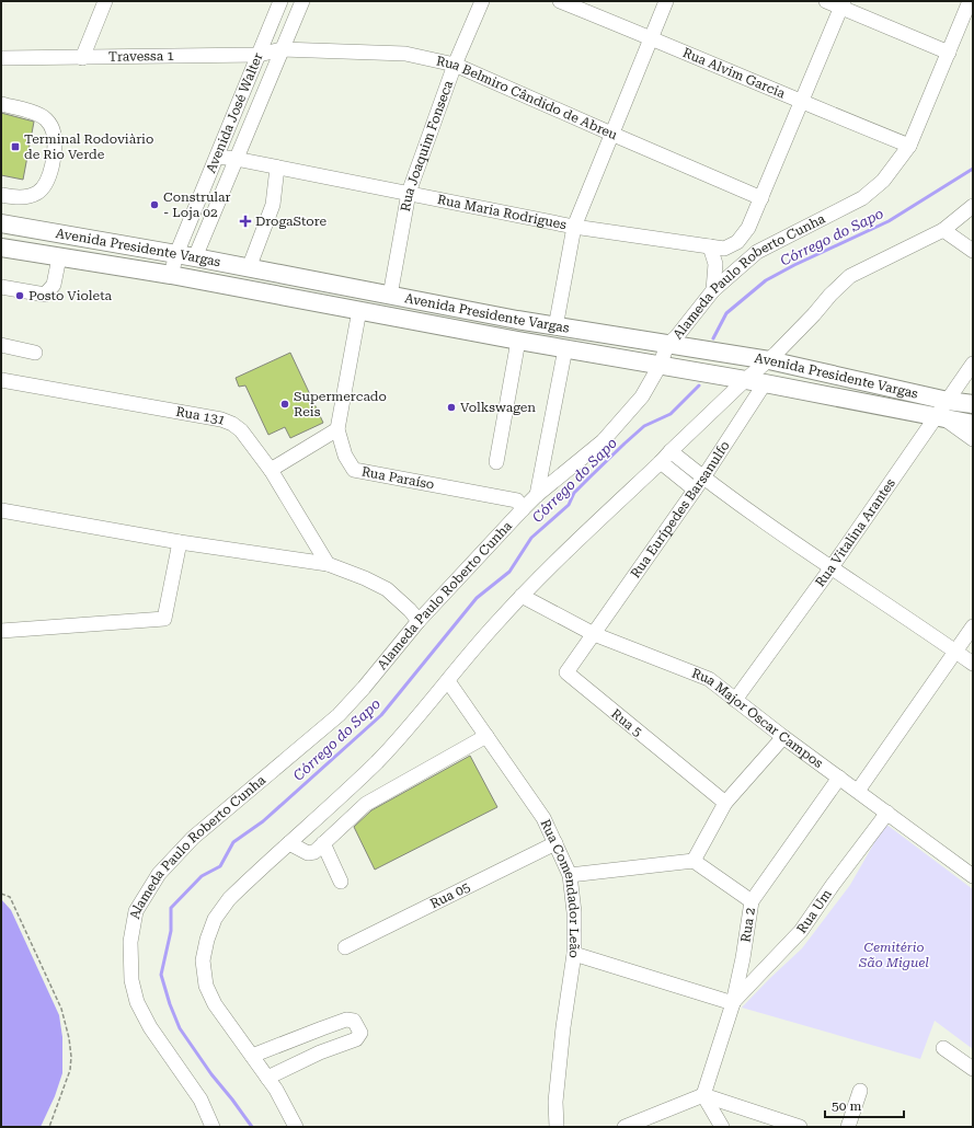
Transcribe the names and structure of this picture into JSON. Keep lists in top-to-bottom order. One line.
{"streets":{"main road":["Avenida Presidente Vargas"],"street":["Travessa 1","Rua Alvim Garcia","Rua Belmiro Cândido de Abreu","Avenida José Walter","Rua Joaquim Fonseca","Rua Maria Rodrigues","Alameda Paulo Roberto Cunha","Rua 131","Rua Paraíso","Rua Eurípedes Barsanulfo","Rua Vitalina Arantes","Rua Major Oscar Campos","Rua 5","Rua Comendador Leão","Rua 05","Rua Um","Rua 2"]},"crossings":[["Travessa 1","Rua Belmiro Cândido de Abreu"],["Travessa 1","Avenida José Walter"],["Rua Alvim Garcia","Rua Maria Rodrigues"],["Rua Alvim Garcia","Alameda Paulo Roberto Cunha"],["Rua Belmiro Cândido de Abreu","Avenida José Walter"],["Rua Belmiro Cândido de Abreu","Rua Joaquim Fonseca"],["Rua Belmiro Cândido de Abreu","Rua Maria Rodrigues"],["Avenida José Walter","Rua Maria Rodrigues"],["Avenida José Walter","Avenida Presidente Vargas"],["Rua Joaquim Fonseca","Rua Maria Rodrigues"],["Rua Joaquim Fonseca","Avenida Presidente Vargas"],["Avenida Presidente Vargas","Alameda Paulo Roberto Cunha"],["Avenida Presidente Vargas","Rua Paraíso"],["Avenida Presidente Vargas","Rua Eurípedes Barsanulfo"],["Avenida Presidente Vargas","Rua Vitalina Arantes"],["Alameda Paulo Roberto Cunha","Rua Paraíso"],["Rua Eurípedes Barsanulfo","Rua Major Oscar Campos"],["Rua Eurípedes Barsanulfo","Rua 5"],["Rua Vitalina Arantes","Rua Major Oscar Campos"],["Rua Major Oscar Campos","Rua 5"],["Rua Major Oscar Campos","Rua Um"],["Rua Major Oscar Campos","Rua 2"],["Rua Comendador Leão","Rua 05"],["Rua Um","Rua 2"]],"water":["Córrego do Sapo"],"parks":["Cemitério São Miguel"],"places":{"transit":["Terminal Rodoviàrio de Rio Verde"],"other":["Constrular - Loja 02","Posto Violeta","Supermercado Reis","Volkswagen"],"health":["DrogaStore"]},"scale_bar":"50 m"}
